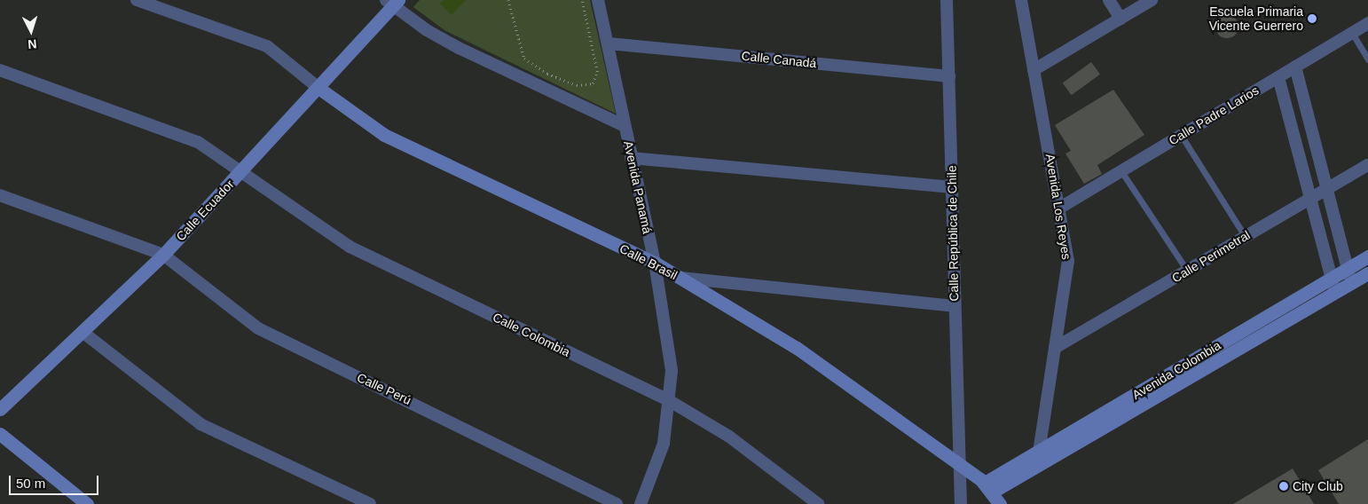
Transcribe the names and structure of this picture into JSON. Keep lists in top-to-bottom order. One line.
{"streets":{"main road":["Calle Ecuador","Calle Brasil","Avenida Colombia"],"street":["Calle Canadá","Calle Padre Larios","Avenida Panamá","Avenida Los Reyes","Calle República de Chile","Calle Perimetral","Calle Colombia","Calle Perú"]},"crossings":[["Calle Canadá","Avenida Panamá"],["Calle Canadá","Calle República de Chile"],["Calle Padre Larios","Avenida Los Reyes"],["Avenida Panamá","Calle Brasil"],["Avenida Panamá","Calle Colombia"],["Avenida Los Reyes","Calle Perimetral"],["Avenida Los Reyes","Avenida Colombia"],["Calle Ecuador","Calle Brasil"],["Calle Ecuador","Calle Colombia"],["Calle Ecuador","Calle Perú"],["Calle República de Chile","Calle Brasil"],["Calle Brasil","Avenida Colombia"]],"places":["Escuela Primaria Vicente Guerrero","City Club"],"scale_bar":"50 m","north":"bottom"}
